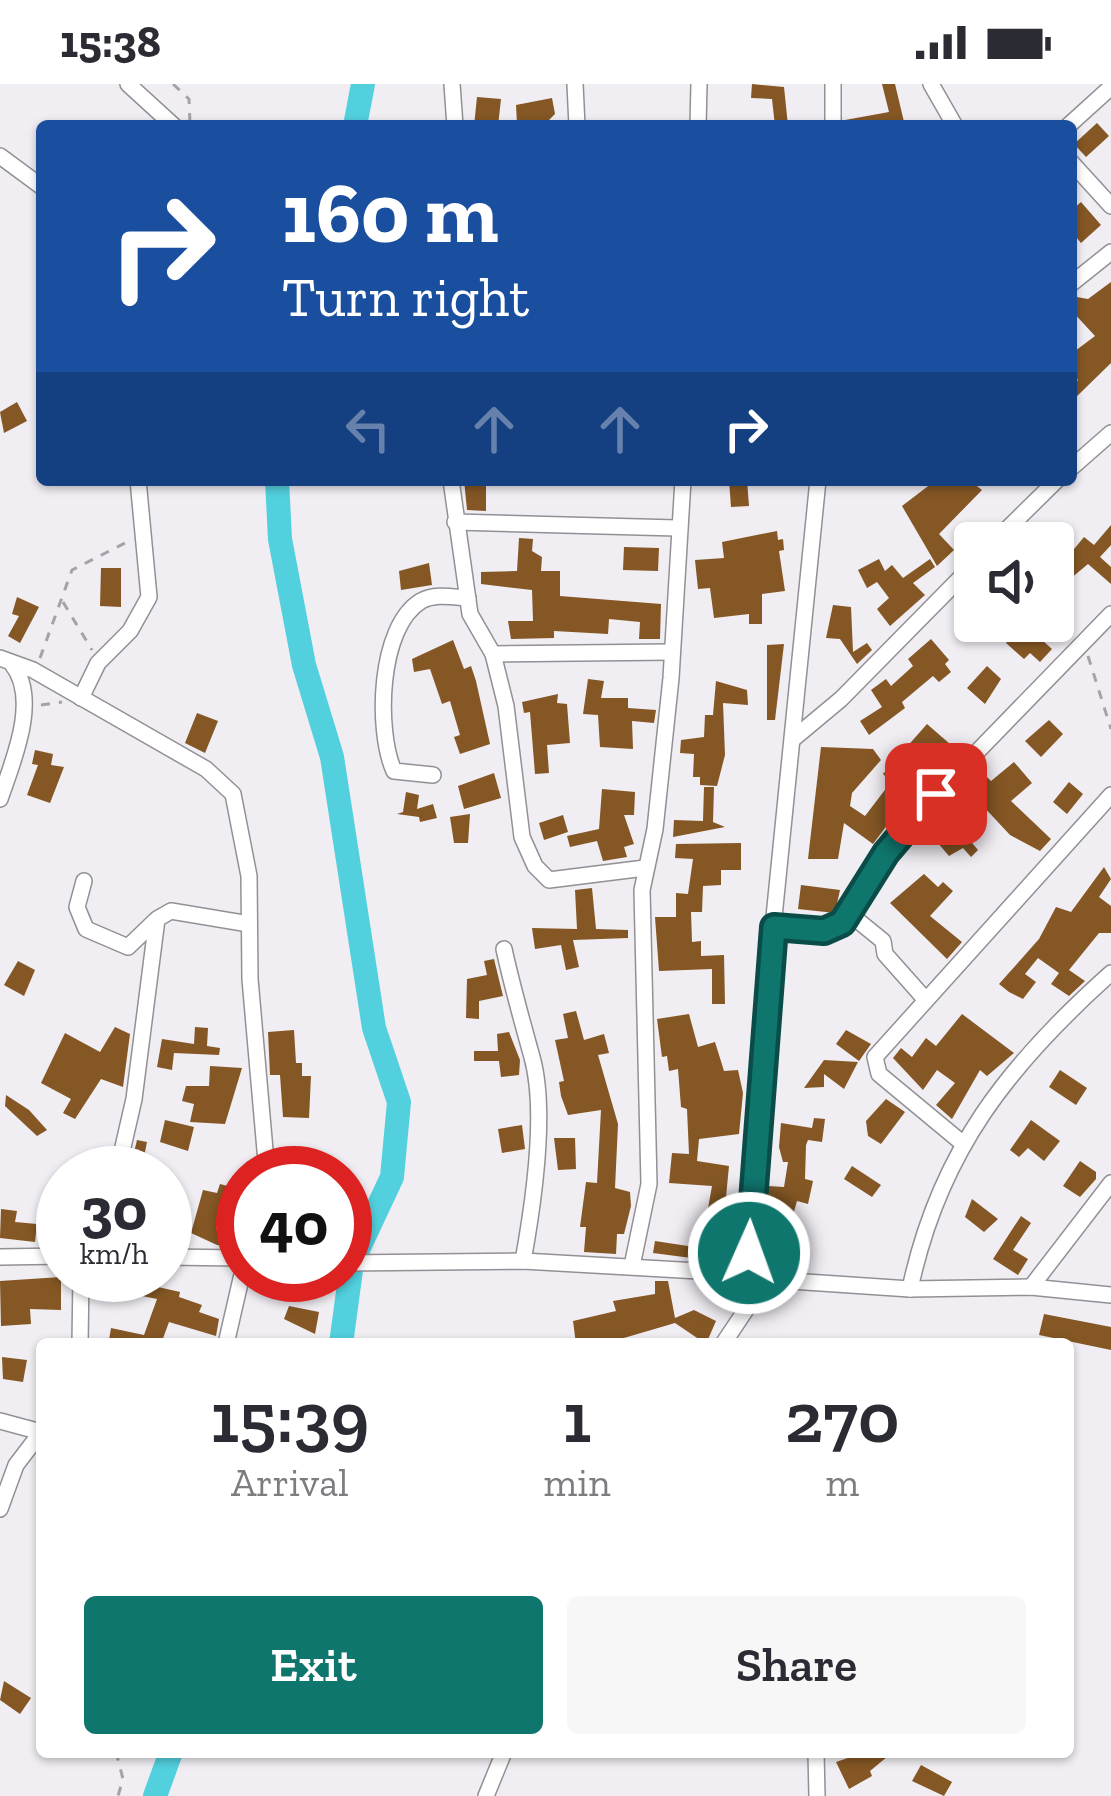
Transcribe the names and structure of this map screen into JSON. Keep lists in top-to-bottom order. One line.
{"page":{"status":"15:38","turn":["160 m","Turn right"],"speed":"30 km/h","limit":"40","eta":["15:39","Arrival","1","min","270","m"],"buttons":["Exit","Share"]}}
